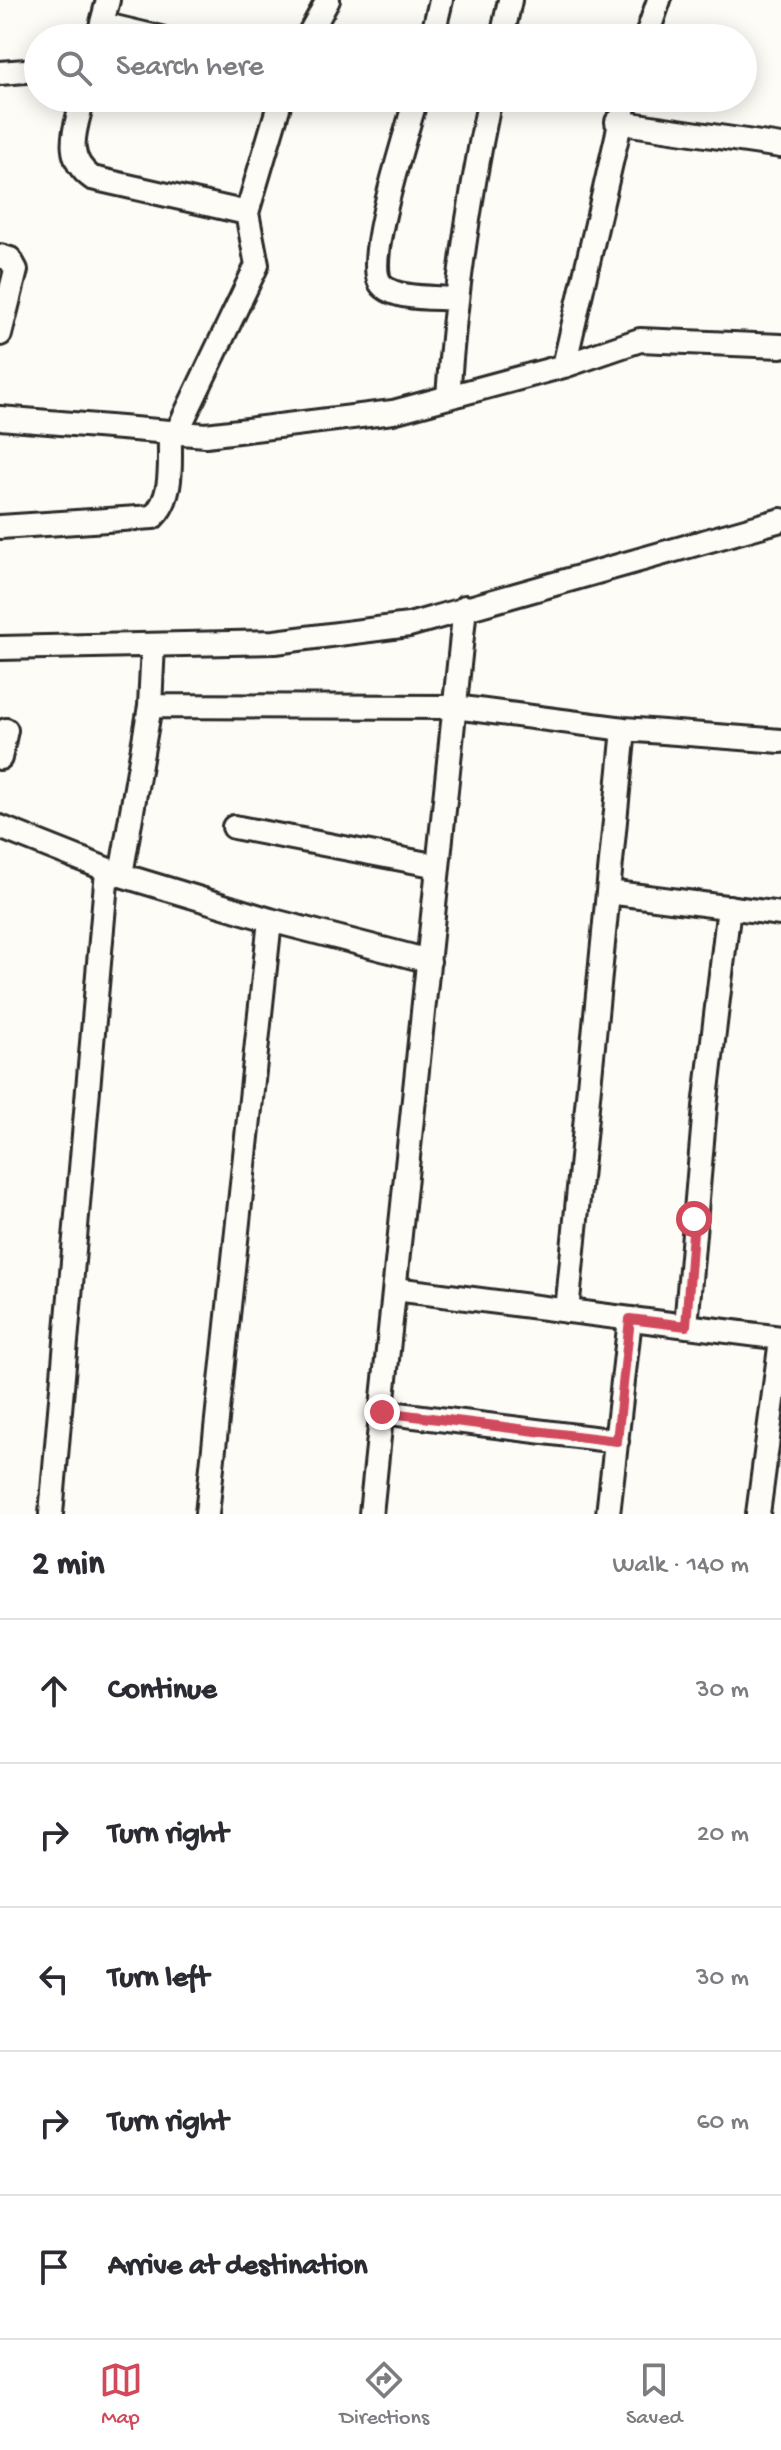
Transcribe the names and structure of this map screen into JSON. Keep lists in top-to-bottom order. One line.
{"page":{"search":"Search here","heading":["2 min","Walk · 140 m"],"list":[["Continue","30 m"],["Turn right","20 m"],["Turn left","30 m"],["Turn right","60 m"],"Arrive at destination"],"nav":["Map","Directions","Saved"]}}
